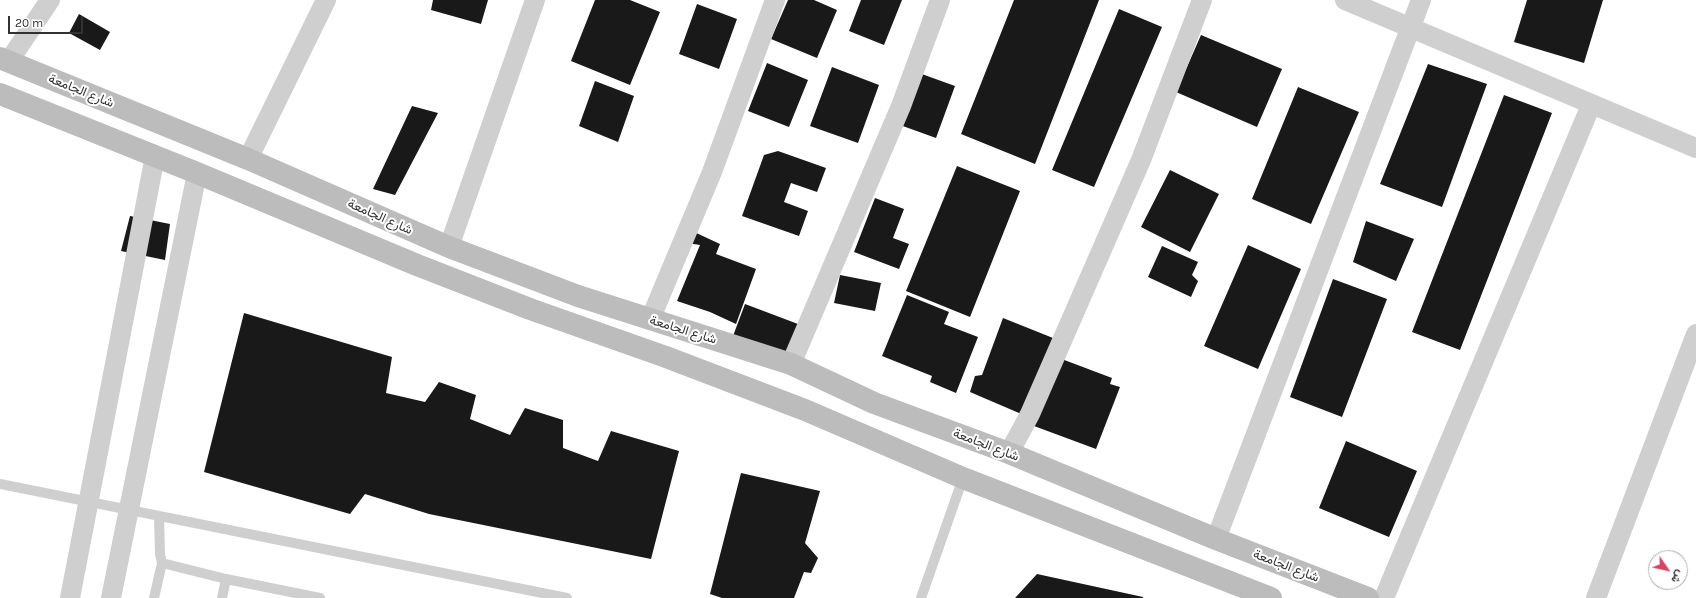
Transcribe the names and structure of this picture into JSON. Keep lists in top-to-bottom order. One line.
{"streets":{"main road":["شارع الجامعة"]},"scale_bar":"20 m","north":"bottom right"}
